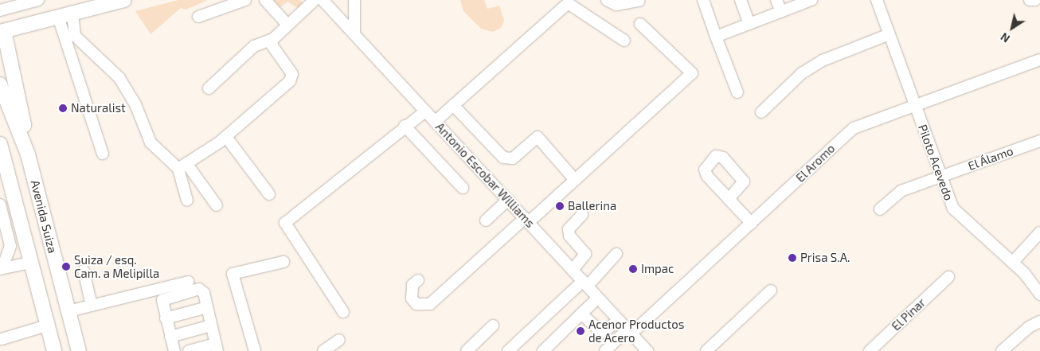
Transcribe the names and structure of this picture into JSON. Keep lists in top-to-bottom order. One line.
{"streets":{"main road":["Avenida Suiza"],"street":["El Álamo","Piloto Acevedo","El Aromo","Antonio Escobar Williams","El Pinar"]},"crossings":[["El Álamo","Piloto Acevedo"],["Piloto Acevedo","El Aromo"],["El Aromo","Antonio Escobar Williams"]],"places":["Naturalist","Ballerina","Prisa S.A.","Suiza / esq. Cam. a Melipilla","Impac","Acenor Productos de Acero"],"north":"bottom left"}
